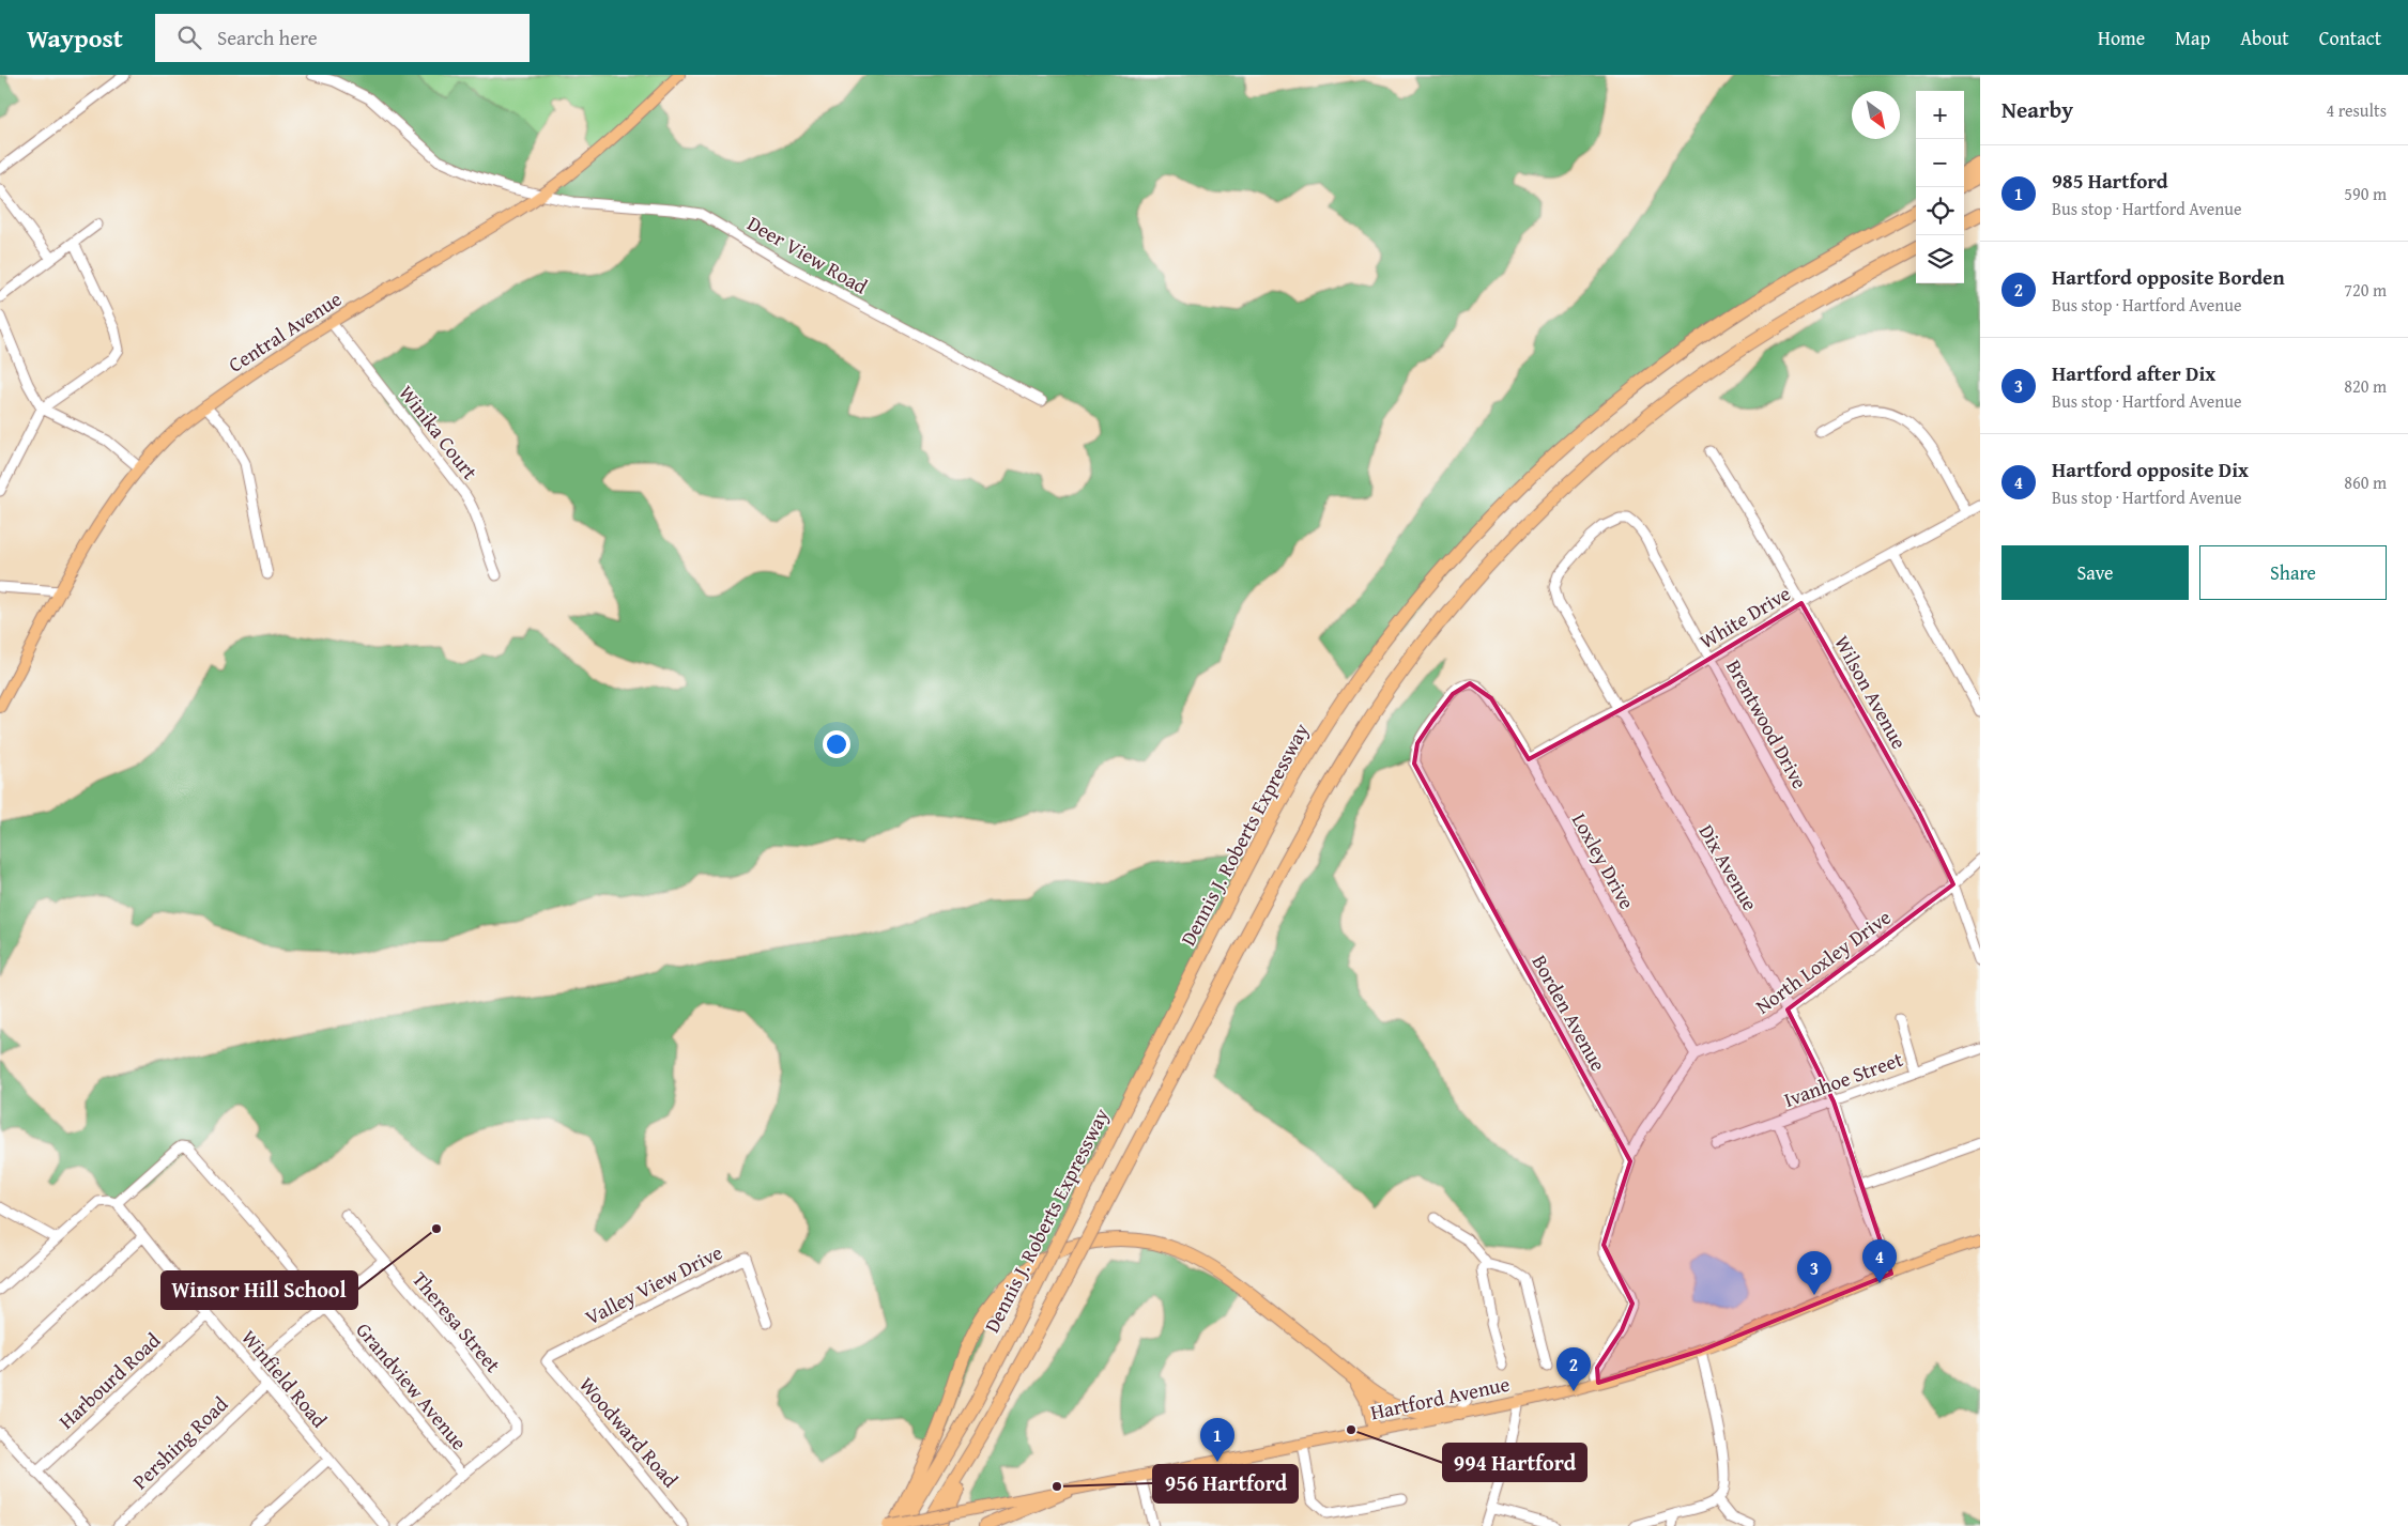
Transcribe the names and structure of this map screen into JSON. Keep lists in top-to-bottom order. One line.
{"streets":{"highway":["Dennis J. Roberts Expressway"],"main road":["Central Avenue","Hartford Avenue"],"street":["Deer View Road","Winika Court","White Drive","Wilson Avenue","Brentwood Drive","Loxley Drive","Dix Avenue","North Loxley Drive","Borden Avenue","Ivanhoe Street","Valley View Drive","Theresa Street","Winfield Road","Harbourd Road","Grandview Avenue","Woodward Road","Pershing Road"]},"crossings":[["Deer View Road","Central Avenue"],["Central Avenue","Winika Court"],["White Drive","Wilson Avenue"],["White Drive","Brentwood Drive"],["White Drive","Loxley Drive"],["White Drive","Dix Avenue"],["Wilson Avenue","North Loxley Drive"],["Brentwood Drive","Dix Avenue"],["Brentwood Drive","North Loxley Drive"],["Loxley Drive","North Loxley Drive"],["Loxley Drive","Borden Avenue"],["Dix Avenue","North Loxley Drive"],["Dix Avenue","Ivanhoe Street"],["Dix Avenue","Hartford Avenue"],["Valley View Drive","Woodward Road"],["Theresa Street","Grandview Avenue"],["Winfield Road","Harbourd Road"],["Winfield Road","Grandview Avenue"],["Winfield Road","Pershing Road"]],"places":["Winsor Hill School","994 Hartford","956 Hartford"],"north":"bottom right","page":{"header":"Waypost","search":"Search here","nav":["Home","Map","About","Contact"],"heading":["Nearby","4 results"],"map_buttons":["+","−"],"list":[{"mark":"1","name":"985 Hartford","note":"Bus stop · Hartford Avenue","value":"590 m"},{"mark":"2","name":"Hartford opposite Borden","note":"Bus stop · Hartford Avenue","value":"720 m"},{"mark":"3","name":"Hartford after Dix","note":"Bus stop · Hartford Avenue","value":"820 m"},{"mark":"4","name":"Hartford opposite Dix","note":"Bus stop · Hartford Avenue","value":"860 m"}],"buttons":["Save","Share"],"pins":["4","3","2","1"]}}
